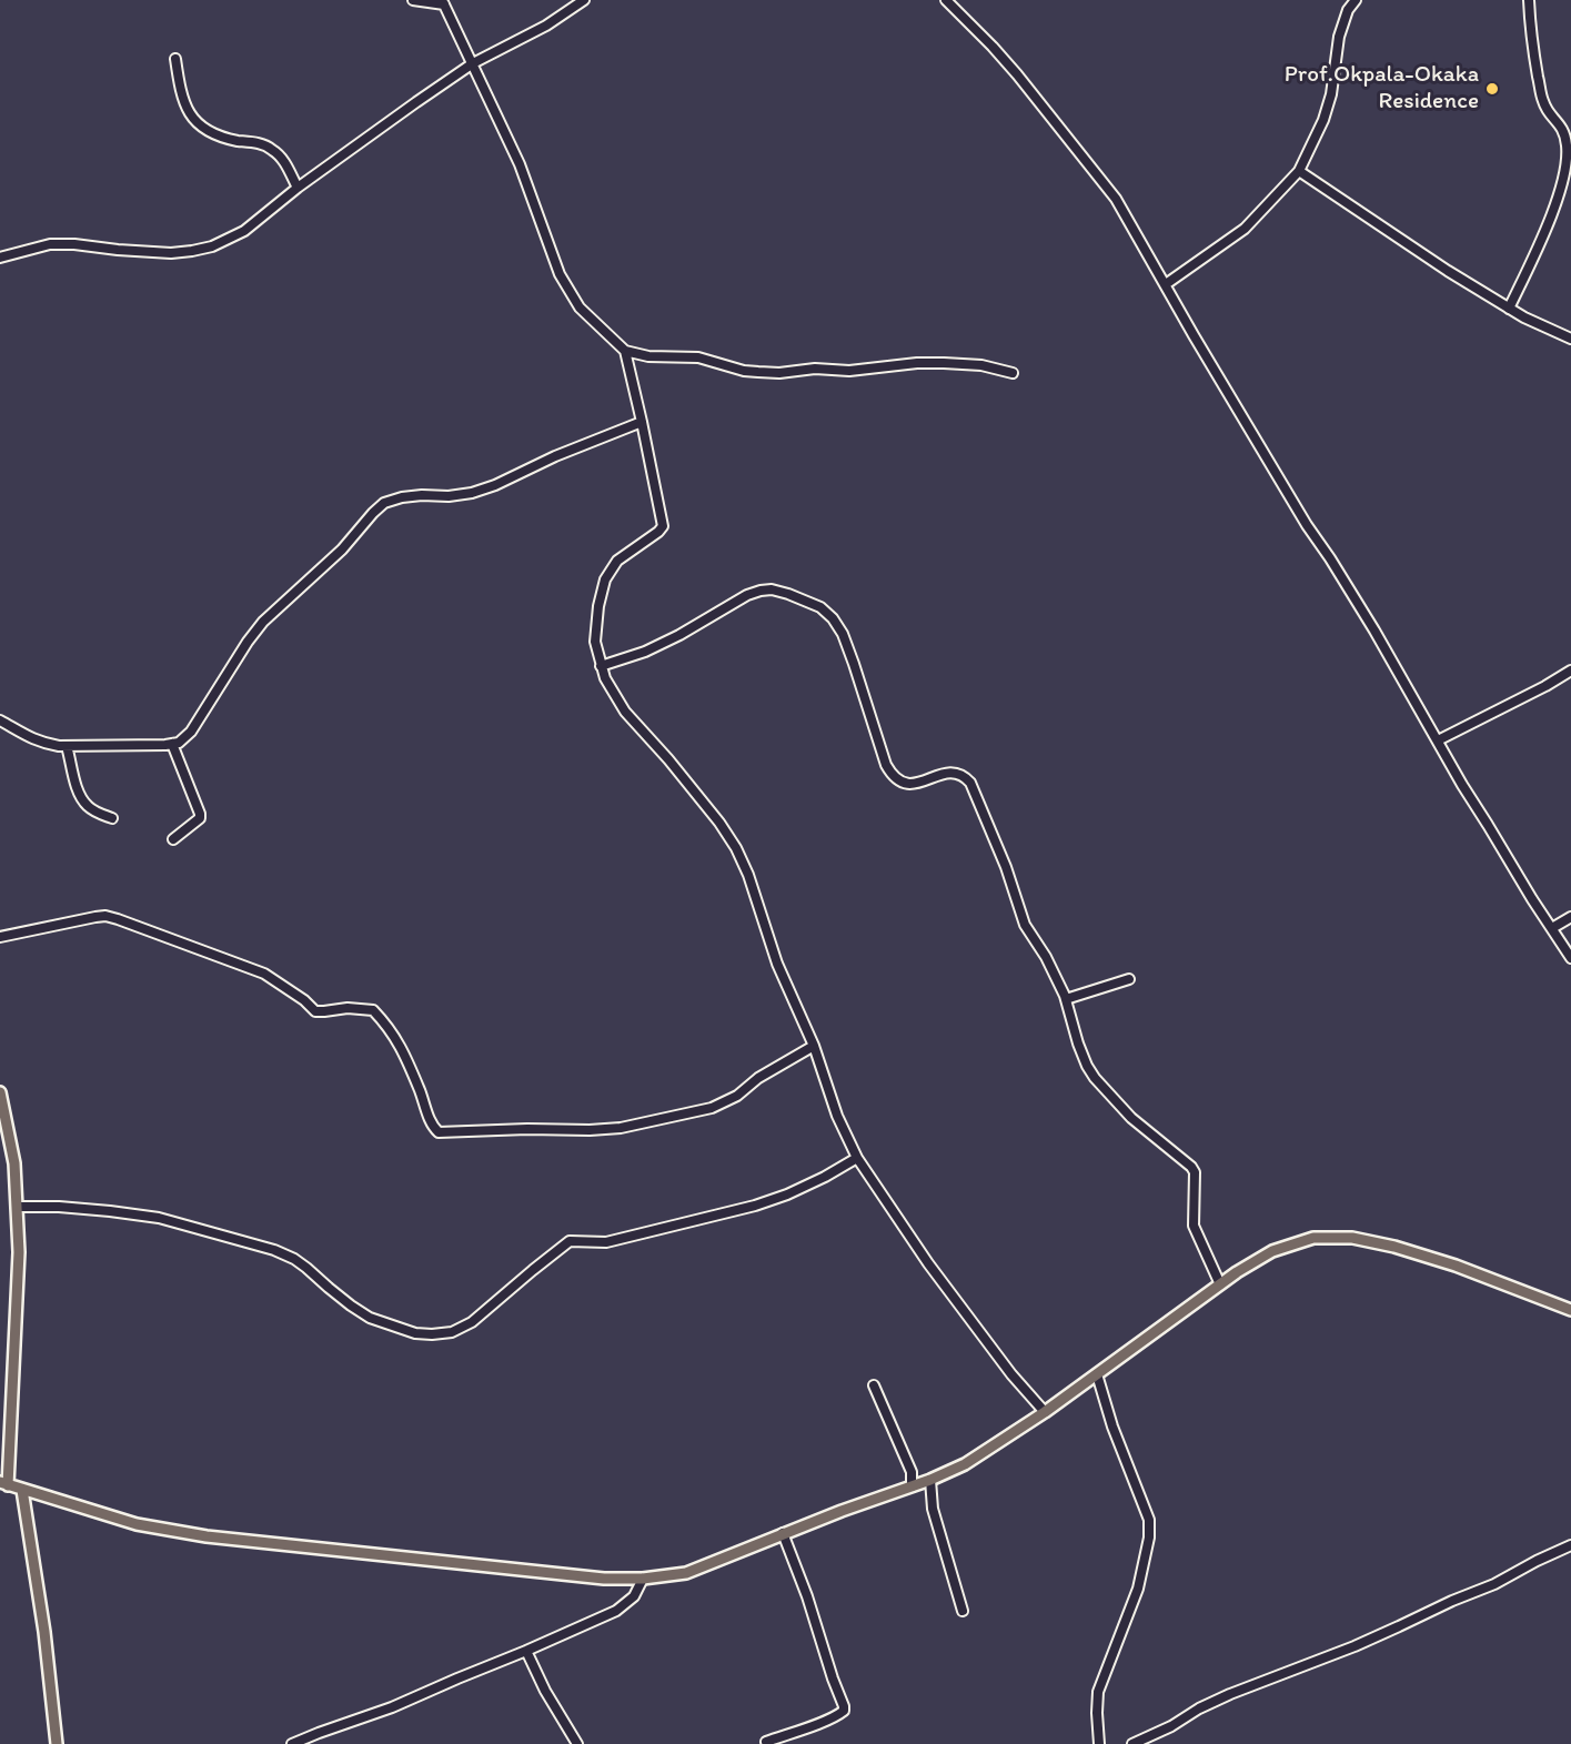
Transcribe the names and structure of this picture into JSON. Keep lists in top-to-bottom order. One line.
{"places":["Prof.Okpala-Okaka Residence"]}
